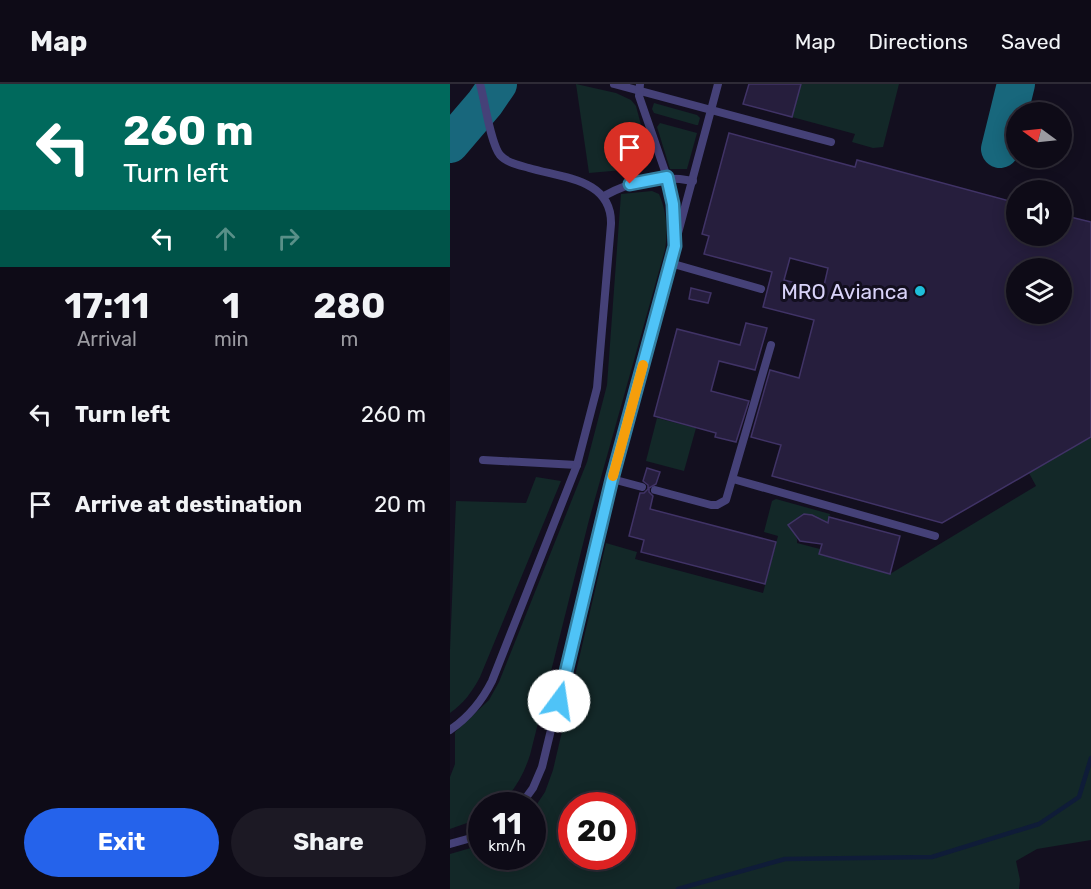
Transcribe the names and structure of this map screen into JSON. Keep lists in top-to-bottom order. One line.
{"places":["MRO Avianca"],"north":"left","page":{"header":"Map","nav":["Map","Directions","Saved"],"turn":["260 m","Turn left"],"eta":["17:11","Arrival","1","min","280","m"],"list":[{"name":"Turn left","value":"260 m"},{"name":"Arrive at destination","value":"20 m"}],"speed":"11 km/h","limit":"20","buttons":["Exit","Share"]}}
